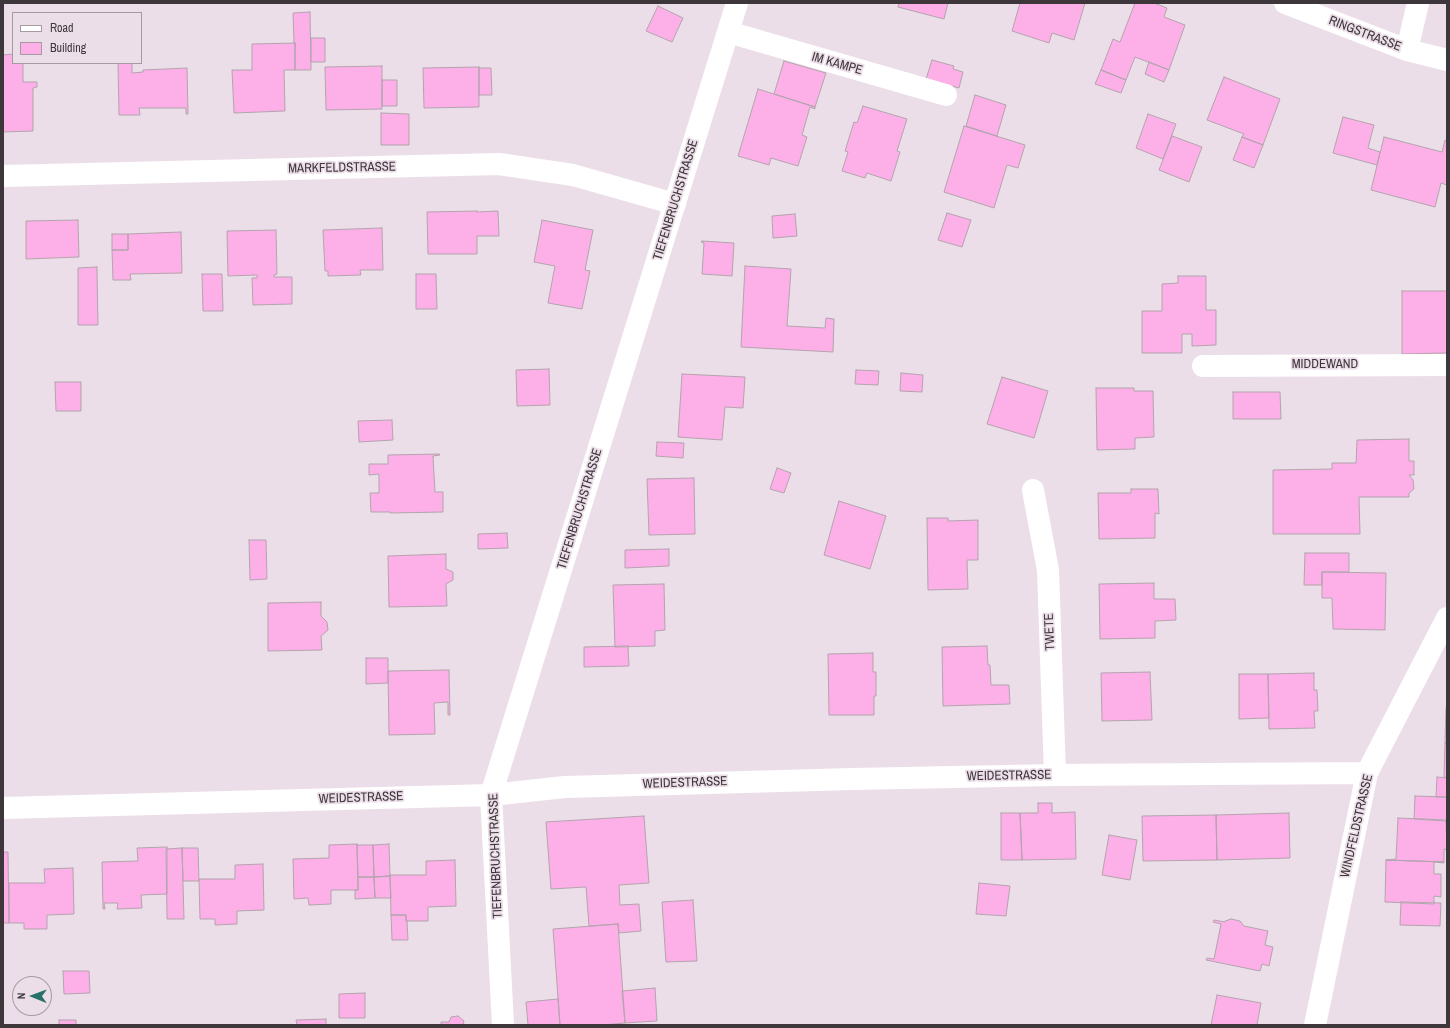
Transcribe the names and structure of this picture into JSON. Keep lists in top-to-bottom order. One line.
{"streets":{"street":["RINGSTRASSE","IM KAMPE","MARKFELDSTRASSE","TIEFENBRUCHSTRASSE","MIDDEWAND","TWETE","WEIDESTRASSE","WINDFELDSTRASSE"]},"crossings":[["IM KAMPE","TIEFENBRUCHSTRASSE"],["MARKFELDSTRASSE","TIEFENBRUCHSTRASSE"],["TIEFENBRUCHSTRASSE","WEIDESTRASSE"],["TWETE","WEIDESTRASSE"],["WEIDESTRASSE","WINDFELDSTRASSE"]],"legend":["Road","Building"],"north":"left"}
